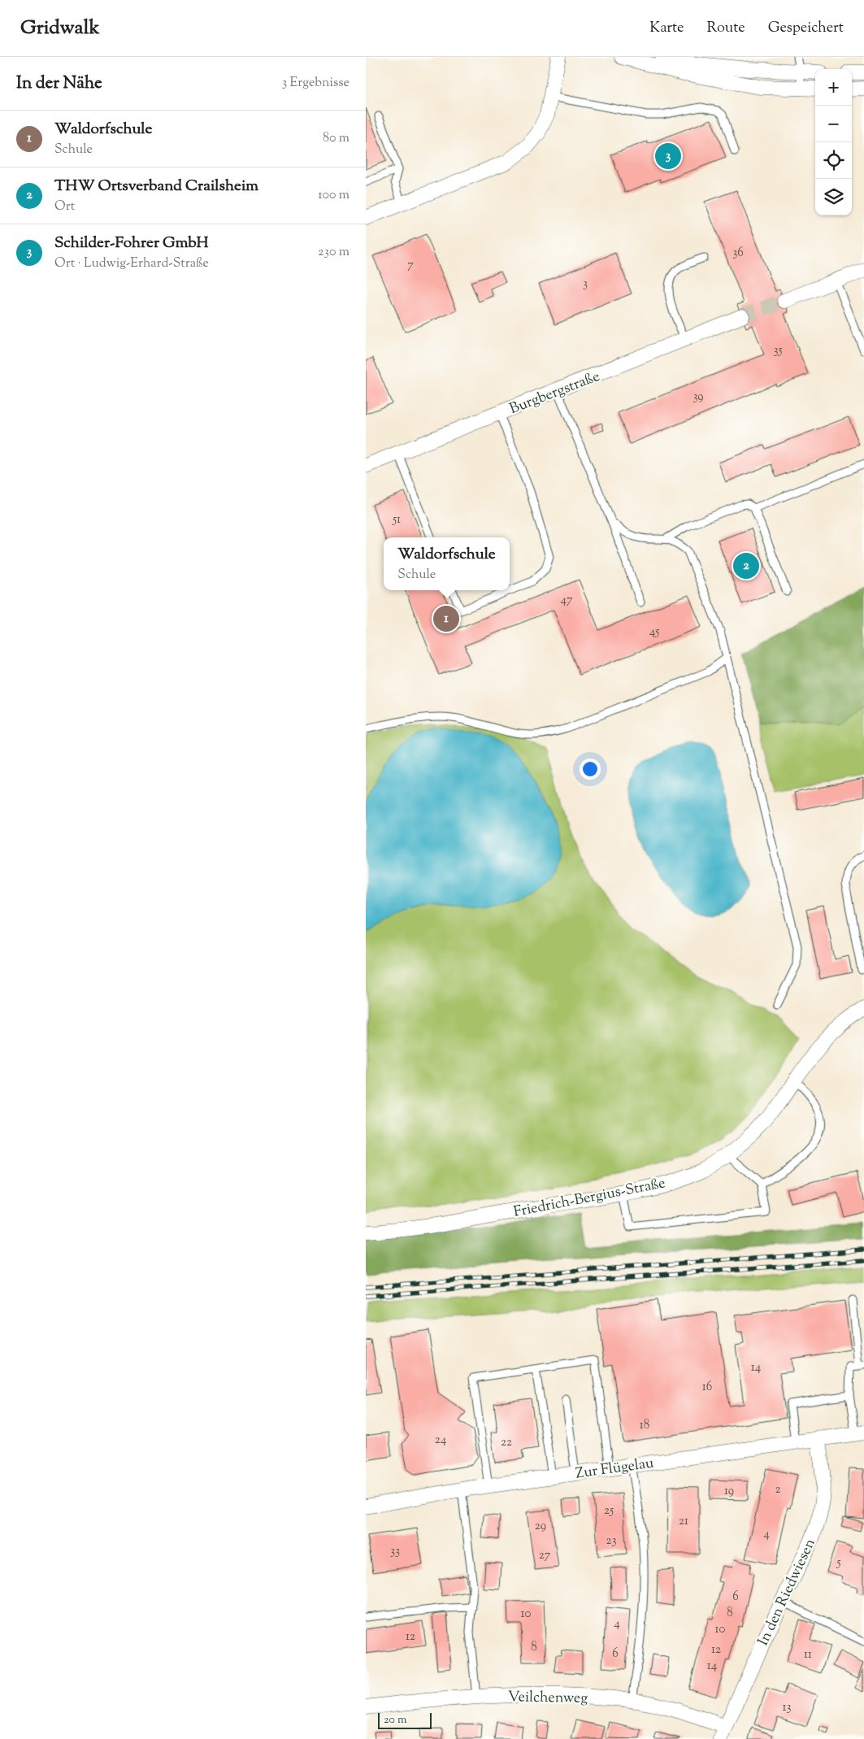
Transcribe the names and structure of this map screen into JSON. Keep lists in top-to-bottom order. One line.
{"streets":{"street":["Burgbergstraße","Friedrich-Bergius-Straße","Zur Flügelau","In den Riedwiesen","Veilchenweg"]},"crossings":[["Zur Flügelau","In den Riedwiesen"],["In den Riedwiesen","Veilchenweg"]],"house_numbers":["36","7","3","35","39","51","47","45","14","16","18","24","22","2","19","25","21","29","4","23","33","27","5","6","8","10","4","10","12","8","12","6","11","14","13"],"scale_bar":"20 m","page":{"header":"Gridwalk","nav":["Karte","Route","Gespeichert"],"heading":["In der Nähe","3 Ergebnisse"],"map_buttons":["+","−"],"list":[{"mark":"1","name":"Waldorfschule","note":"Schule","value":"80 m"},{"mark":"2","name":"THW Ortsverband Crailsheim","note":"Ort","value":"100 m"},{"mark":"3","name":"Schilder-Fohrer GmbH","note":"Ort · Ludwig-Erhard-Straße","value":"230 m"}],"pins":["3","2","1"],"popup":["Waldorfschule","Schule"],"scale":"20 m"}}
